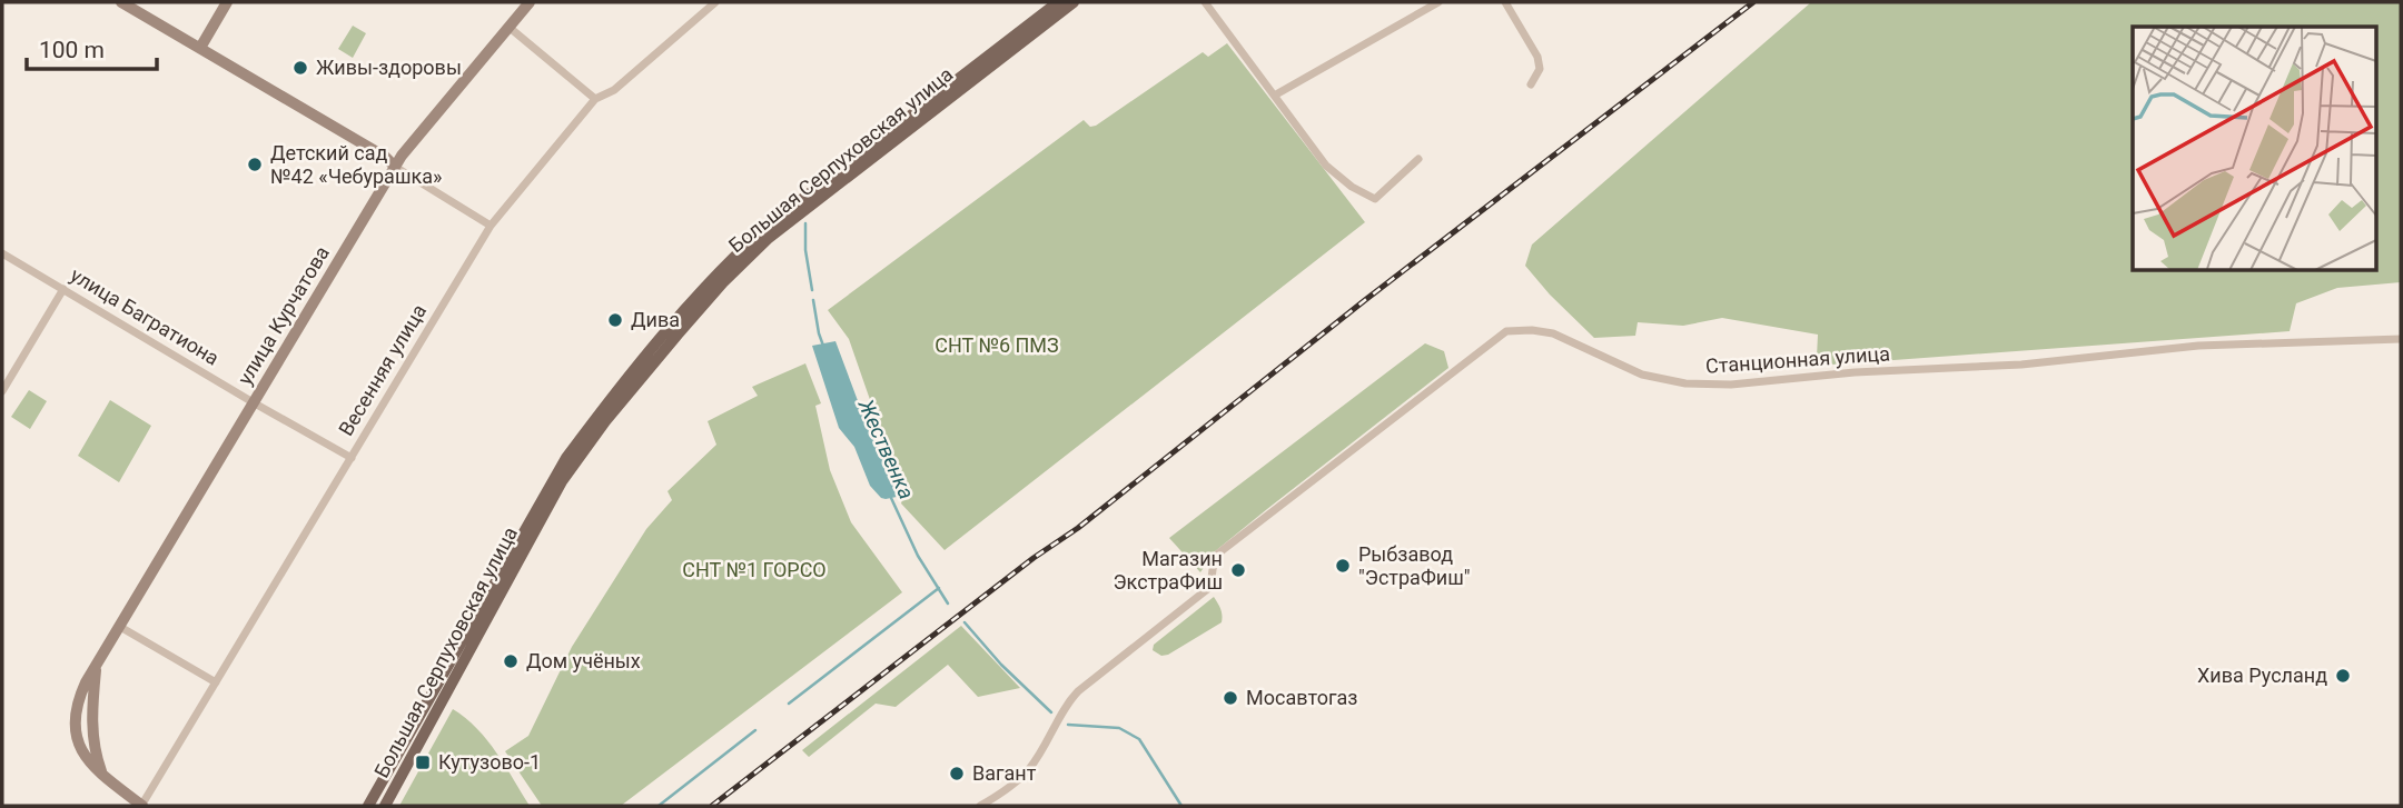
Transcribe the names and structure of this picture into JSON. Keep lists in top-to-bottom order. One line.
{"streets":{"main road":["Большая Серпуховская улица"],"street":["улица Курчатова","улица Багратиона","Станционная улица","Весенняя улица"]},"crossings":[["улица Курчатова","улица Багратиона"],["улица Багратиона","Весенняя улица"]],"water":["Жественка"],"parks":["СНТ №6 ПМЗ","СНТ №1 ГОРСО"],"places":{"other":["Живы-здоровы","Детский сад №42 «Чебурашка»","Дива","Рыбзавод \"ЭстраФиш\"","Магазин ЭкстраФиш","Дом учёных","Хива Русланд","Мосавтогаз","Вагант"],"transit":["Кутузово-1"]},"scale_bar":"100 m"}
